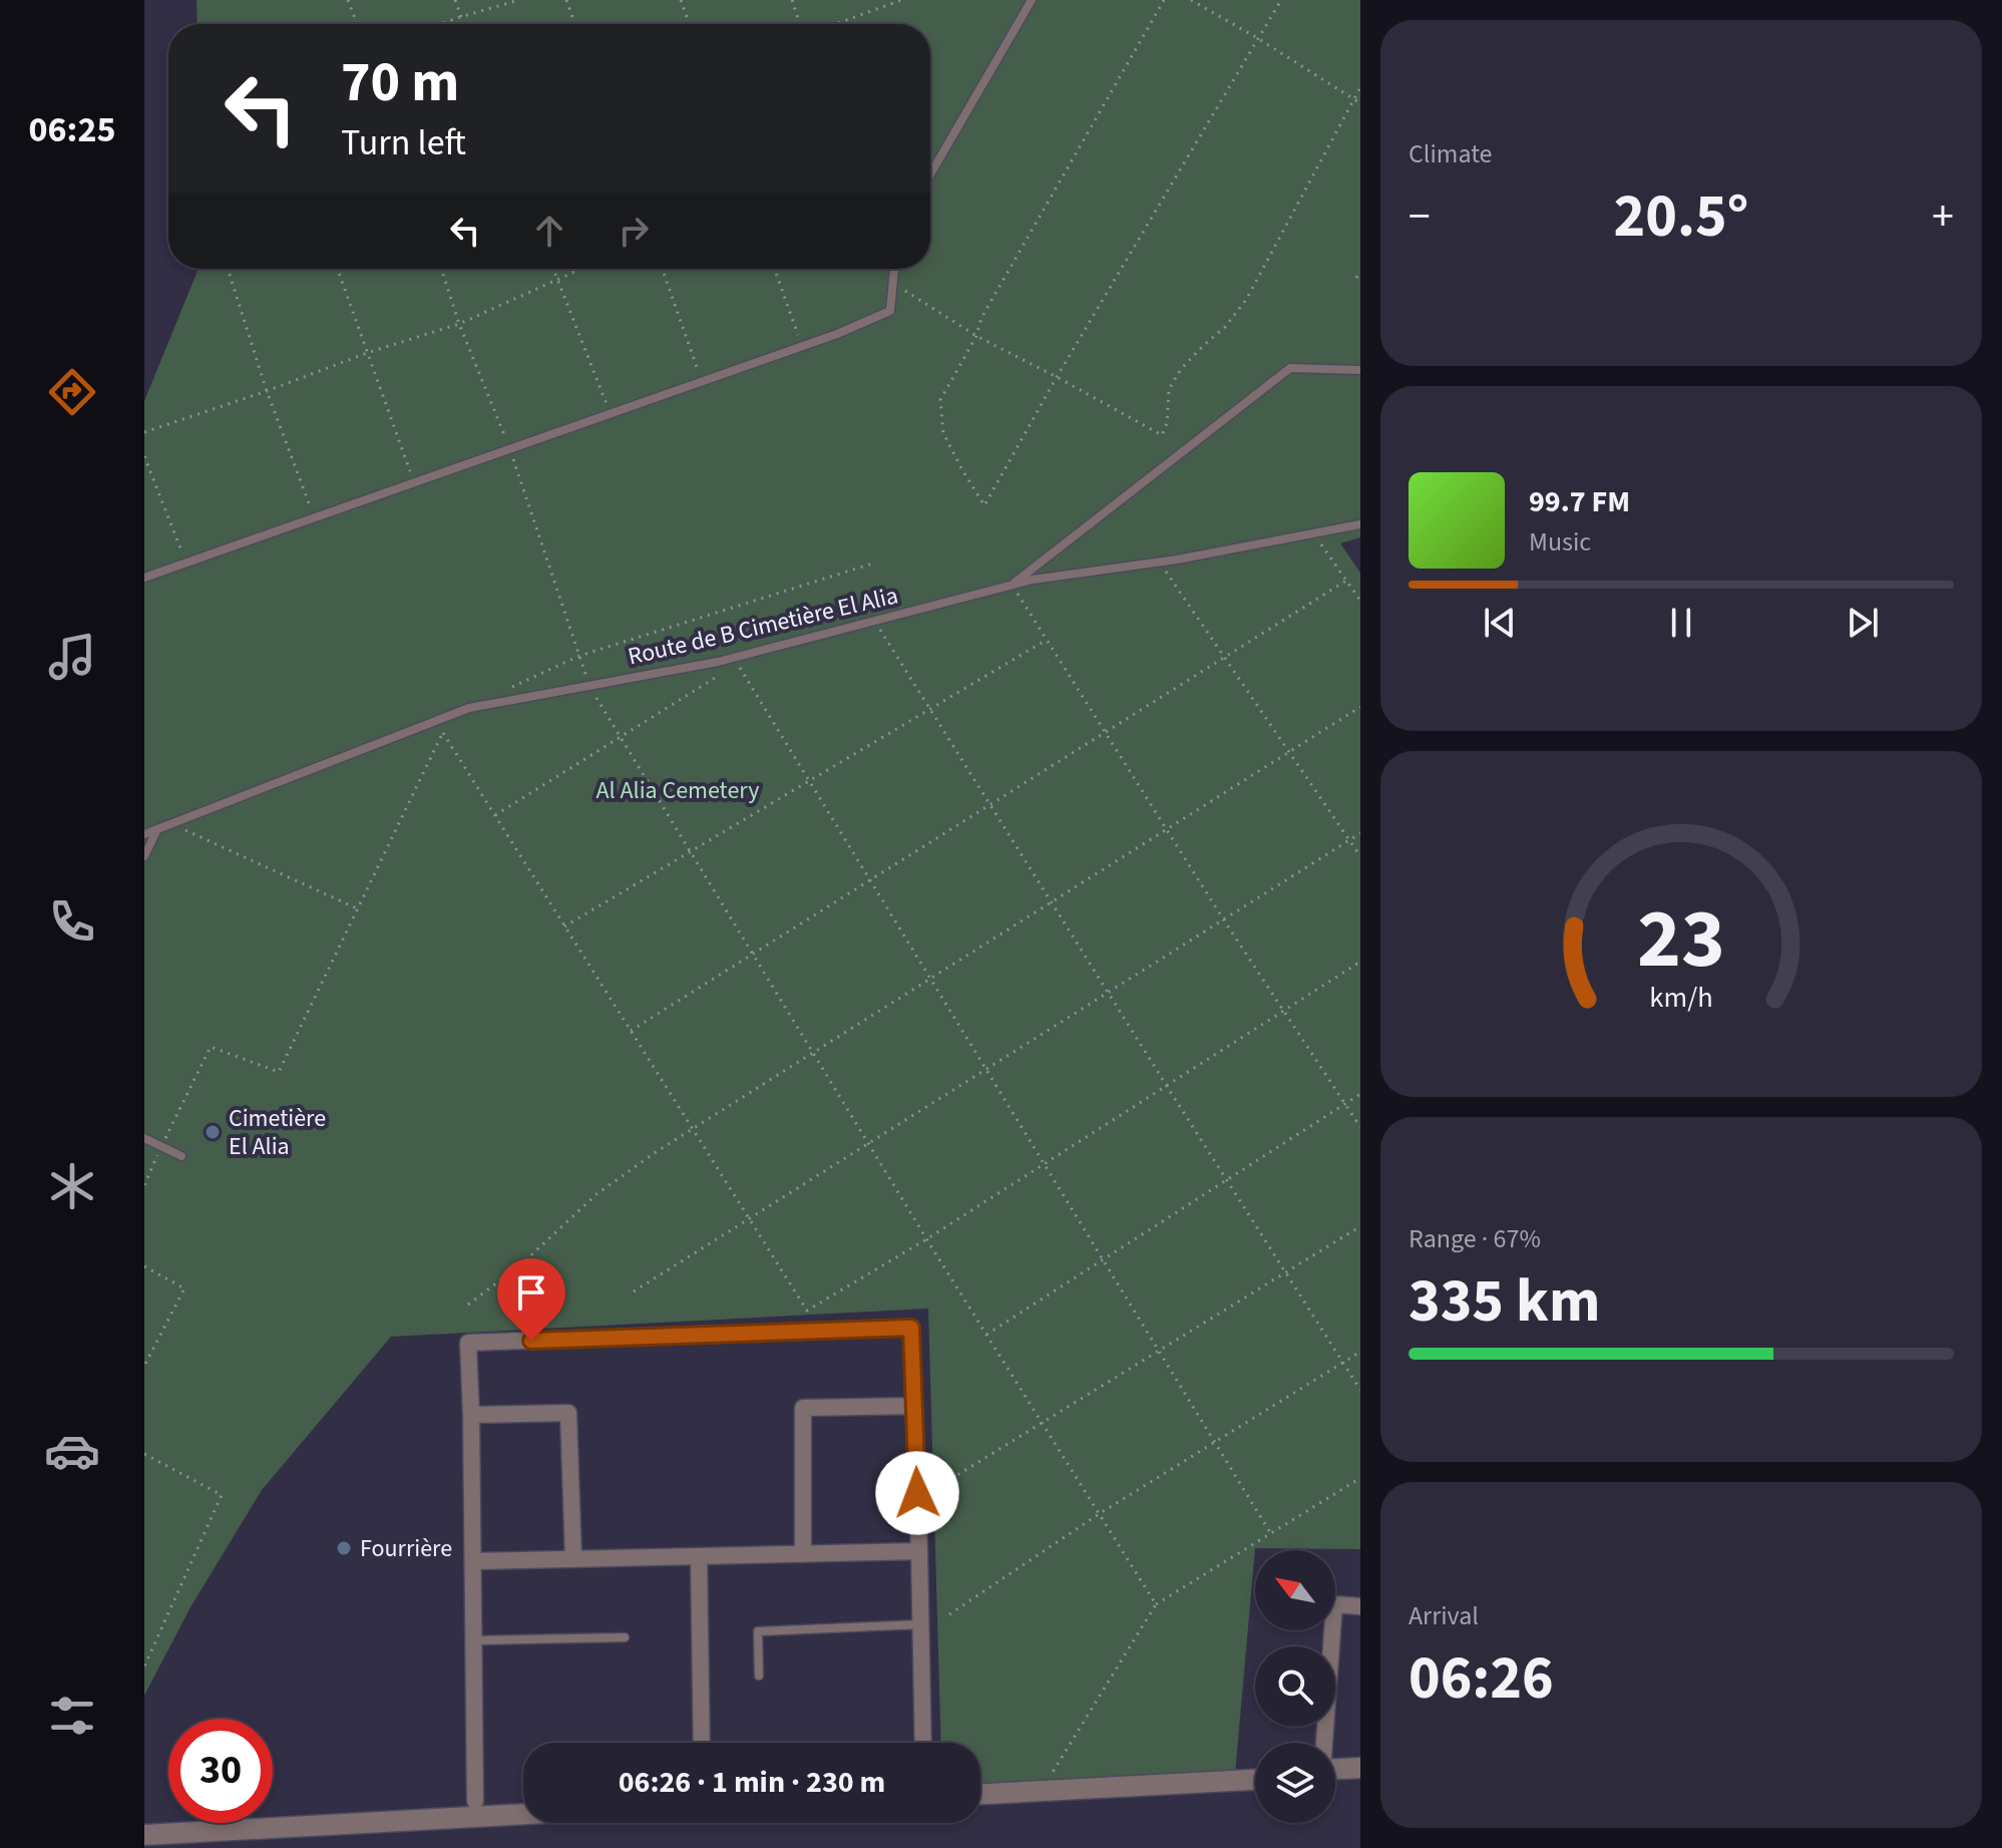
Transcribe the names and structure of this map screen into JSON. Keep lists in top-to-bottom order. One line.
{"streets":{"lane":["Route de B Cimetière El Alia"]},"parks":["Al Alia Cemetery"],"places":["Cimetière El Alia","Fourrière"],"north":"top left","page":{"tabs":"06:25","tile":["Climate",["Range · 67%","335 km"],["Arrival","06:26"]],"turn":["70 m","Turn left"],"heat":["−","20.5°","+"],"song":["99.7 FM","Music"],"limit":"30","trip":"06:26 · 1 min · 230 m","gauge":["23","km/h"]}}
